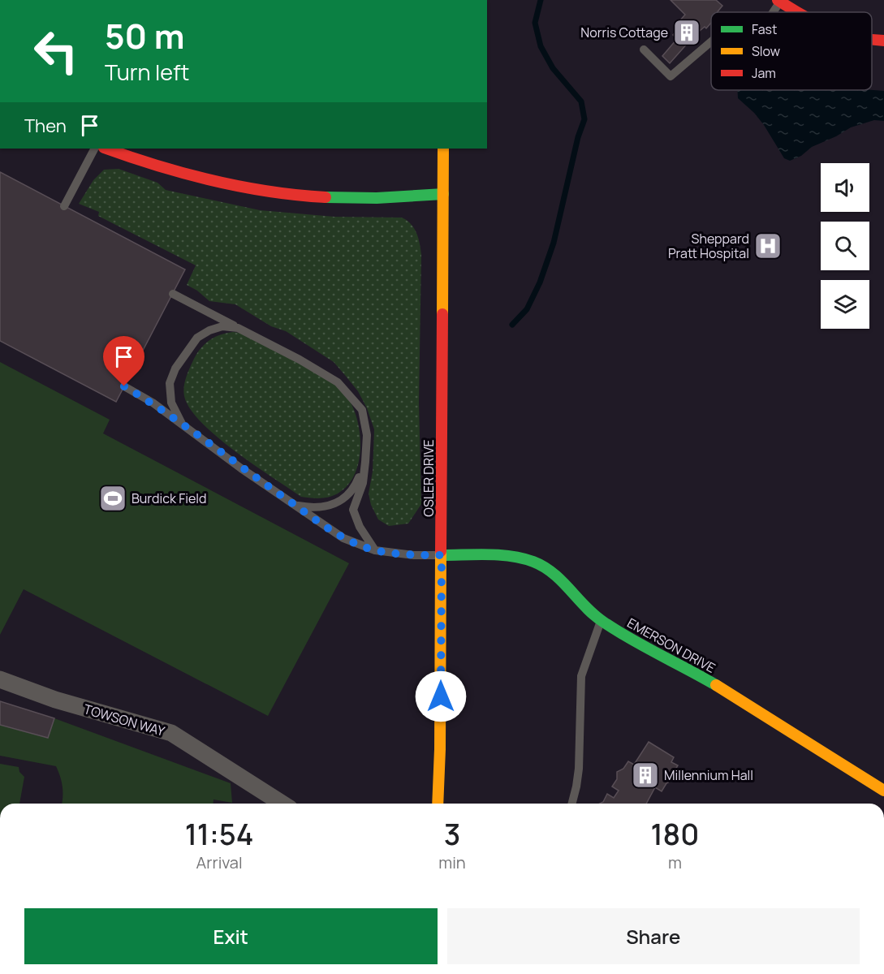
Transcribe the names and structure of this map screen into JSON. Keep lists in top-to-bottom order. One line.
{"streets":{"street":["OSLER DRIVE","EMERSON DRIVE","TOWSON WAY"]},"crossings":[["OSLER DRIVE","EMERSON DRIVE"]],"places":{"building":["Norris Cottage","Millennium Hall"],"hospital":["Sheppard Pratt Hospital"],"sports":["Burdick Field"]},"legend":["Fast","Slow","Jam"],"page":{"turn":["50 m","Turn left"],"then":"Then","eta":["11:54","Arrival","3","min","180","m"],"buttons":["Exit","Share"]}}
